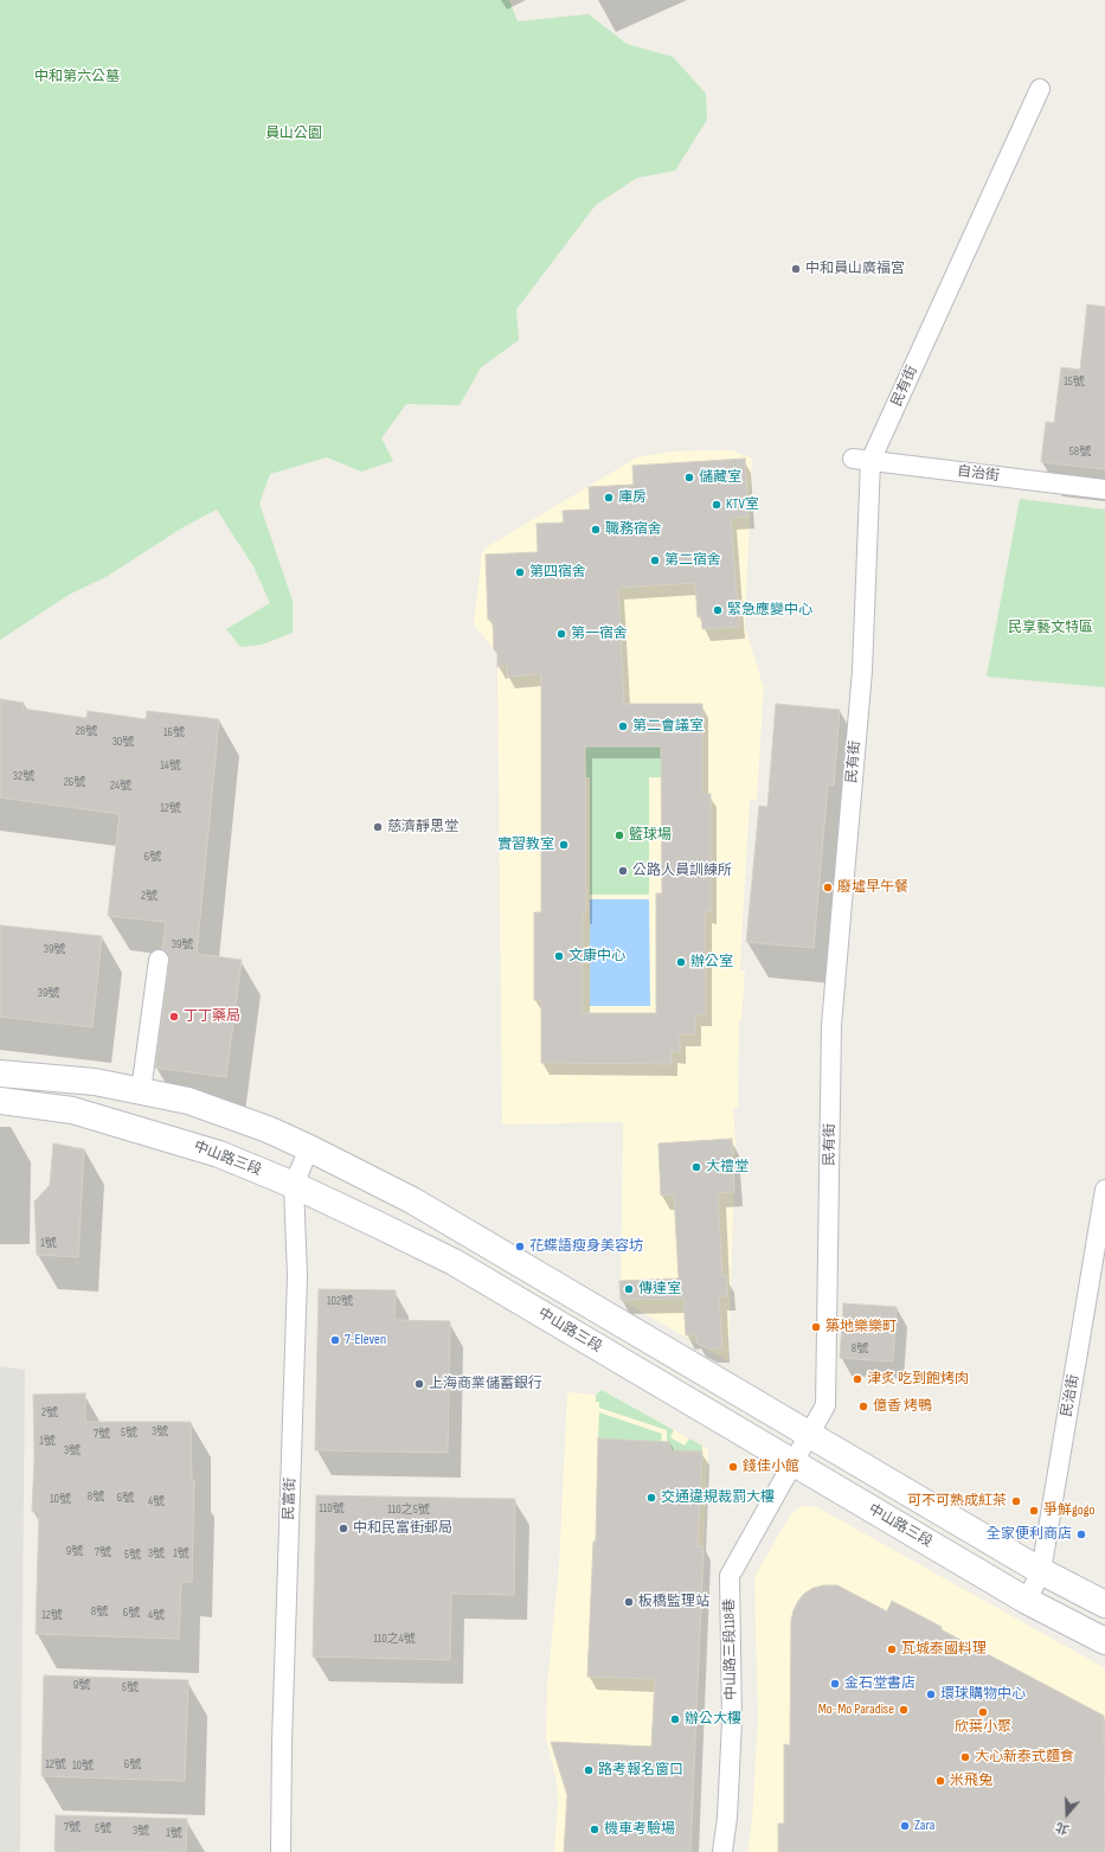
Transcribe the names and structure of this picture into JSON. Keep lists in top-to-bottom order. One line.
{"streets":{"main road":["中山路三段"],"street":["民有街","自治街","民治街","民富街","中山路三段118巷"]},"crossings":[["民有街","自治街"],["民有街","中山路三段"],["民有街","中山路三段118巷"],["中山路三段","民治街"],["中山路三段","民富街"],["中山路三段","中山路三段118巷"]],"parks":["中和第六公墓","員山公園","民享藝文特區"],"places":["中和員山廣福宮","儲藏室","庫房","KTV室","職務宿舍","第二宿舍","第四宿舍","緊急應變中心","第一宿舍","第二會議室","慈濟靜思堂","籃球場","實習教室","公路人員訓練所","廢墟早午餐","文康中心","辦公室","丁丁藥局","大禮堂","花蝶語瘦身美容坊","傳達室","築地樂樂町","7-Eleven","津炙 吃到飽烤肉","上海商業儲蓄銀行","億香 烤鴨","錢佳小館","交通違規裁罰大樓","可不可熟成紅茶","爭鮮gogo","中和民富街郵局","全家便利商店","板橋監理站","瓦城泰國料理","金石堂書店","環球購物中心","Mo-Mo Paradise","欣葉小聚","辦公大樓","大心新泰式麵食","路考報名窗口","米飛兔","Zara","機車考驗場"],"house_numbers":["15號","58號","28號","16號","30號","14號","32號","26號","24號","12號","6號","2號","39號","39號","39號","1號","102號","8號","2號","3號","5號","7號","1號","3號","8號","6號","10號","4號","110號","110之5號","9號","7號","3號","1號","5號","8號","6號","12號","4號","110之4號","9號","5號","12號","6號","10號","7號","5號","3號","1號"],"north":"bottom"}
